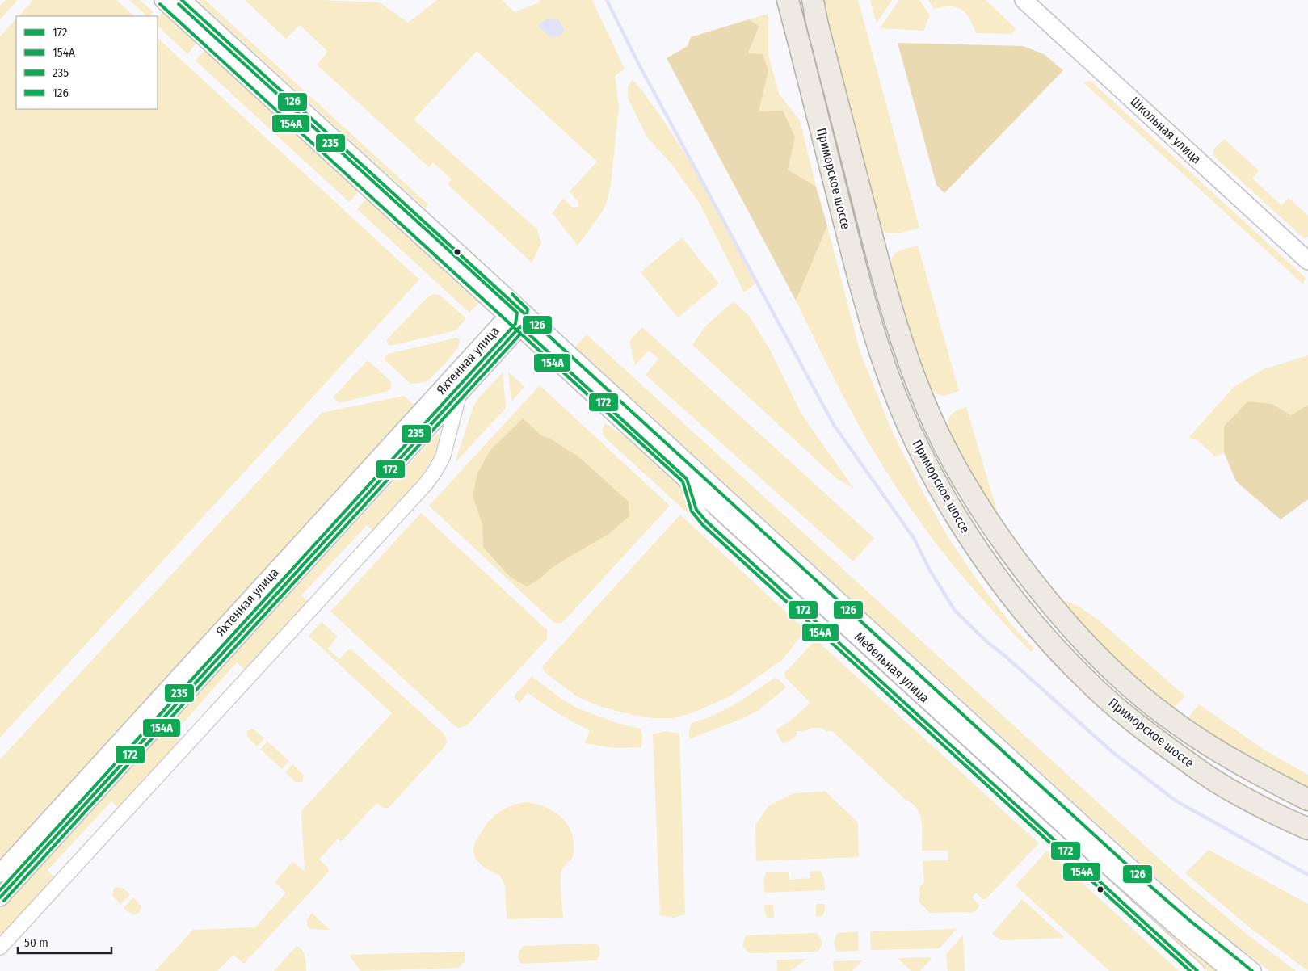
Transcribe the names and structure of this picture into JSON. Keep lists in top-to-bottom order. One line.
{"streets":{"main road":["Приморское шоссе"],"street":["Школьная улица","Яхтенная улица","Мебельная улица"]},"crossings":[["Яхтенная улица","Мебельная улица"]],"lines":["transit line 126","transit line 154А","transit line 235","transit line 172"],"legend":["172","154А","235","126"],"scale_bar":"50 m"}
